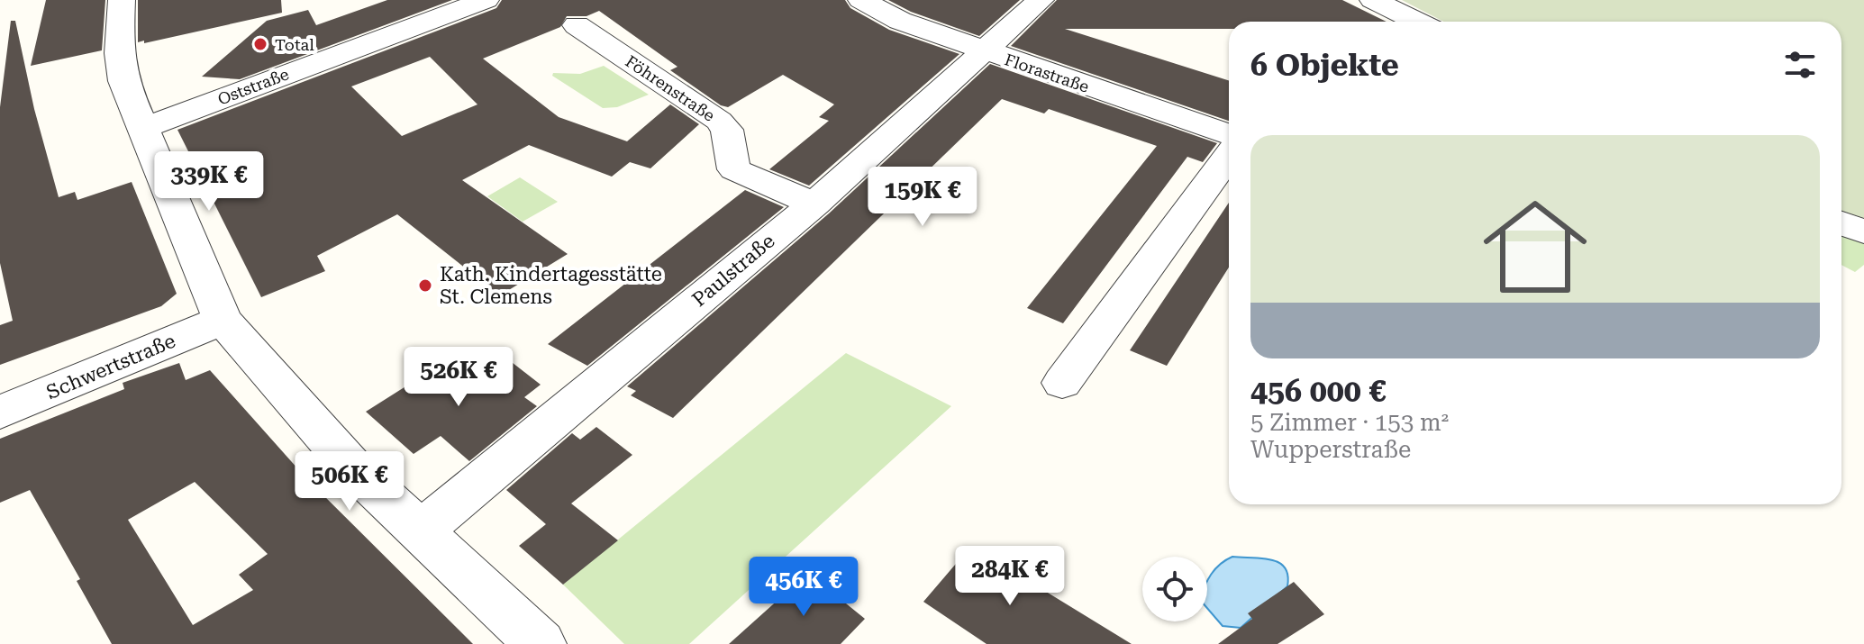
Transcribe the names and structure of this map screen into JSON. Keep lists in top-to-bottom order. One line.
{"streets":{"street":["Florastraße","Oststraße","Föhrenstraße","Paulstraße","Schwertstraße"]},"crossings":[["Florastraße","Paulstraße"],["Föhrenstraße","Paulstraße"]],"places":["Total","Kath. Kindertagesstätte St. Clemens"],"page":{"heading":"6 Objekte","list":[{"name":"456 000 €","note":"5 Zimmer · 153 m² · Wupperstraße"}],"price":["339K €","159K €","526K €","506K €","284K €","456K €"]}}
